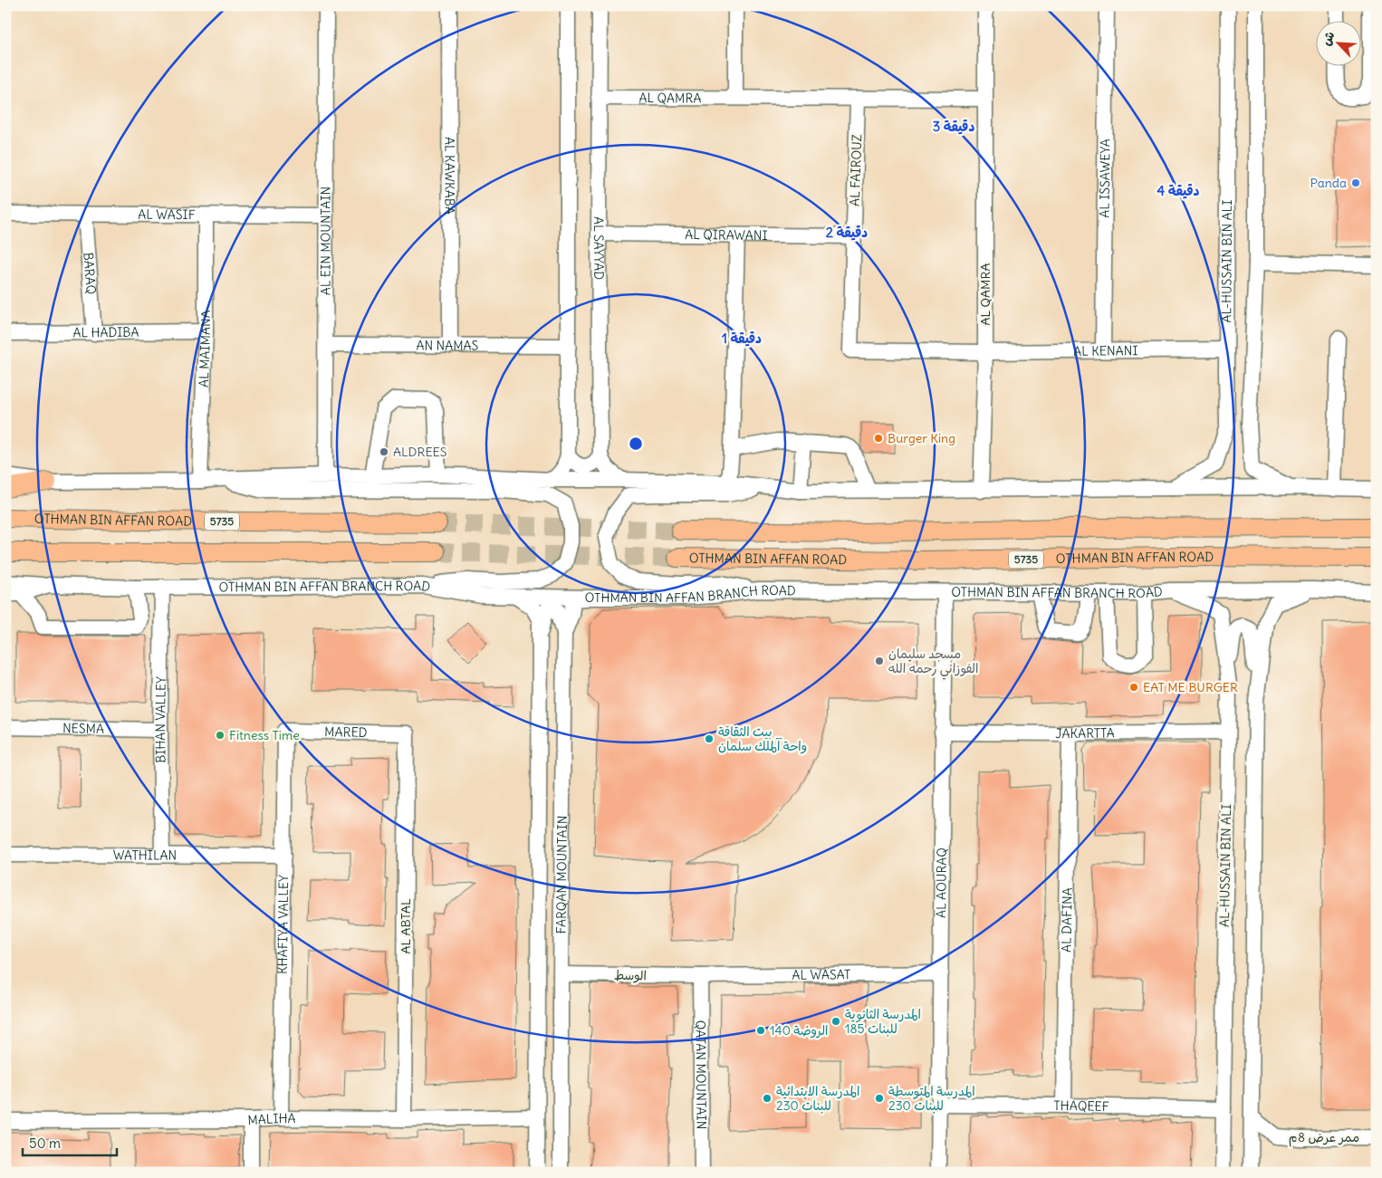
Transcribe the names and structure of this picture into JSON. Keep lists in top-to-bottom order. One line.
{"streets":{"main road":["OTHMAN BIN AFFAN ROAD","5735"],"street":["AL QAMRA","AL FAIROUZ","AL KAWKABA","AL ISSAWEYA","AL WASIF","AL QIRAWANI","AL EIN MOUNTAIN","AL SAYYAD","AL-HUSSAIN BIN ALI","BARAQ","AL HADIBA","AN NAMAS","AL MAIMANA","AL KENANI","OTHMAN BIN AFFAN BRANCH ROAD","BIHAN VALLEY","NESMA","MARED","JAKARTTA","WATHILAN","FARQAN MOUNTAIN","AL AOURAQ","AL DAFINA","KHAFIYA VALLEY","AL ABTAL","AL WASAT","الوسط","QATAN MOUNTAIN","THAQEEF","MALIHA","ممر عرض 8م"]},"crossings":[["AL QAMRA","AL FAIROUZ"],["AL QAMRA","AL SAYYAD"],["AL QAMRA","AL KENANI"],["AL FAIROUZ","AL QIRAWANI"],["AL FAIROUZ","AL KENANI"],["AL KAWKABA","AN NAMAS"],["AL ISSAWEYA","AL KENANI"],["AL WASIF","AL EIN MOUNTAIN"],["AL WASIF","BARAQ"],["AL WASIF","AL MAIMANA"],["AL QIRAWANI","AL SAYYAD"],["AL EIN MOUNTAIN","AN NAMAS"],["AL-HUSSAIN BIN ALI","AL KENANI"],["AL-HUSSAIN BIN ALI","OTHMAN BIN AFFAN BRANCH ROAD"],["AL-HUSSAIN BIN ALI","JAKARTTA"],["AL-HUSSAIN BIN ALI","THAQEEF"],["BARAQ","AL HADIBA"],["AL HADIBA","AL MAIMANA"],["OTHMAN BIN AFFAN BRANCH ROAD","BIHAN VALLEY"],["OTHMAN BIN AFFAN BRANCH ROAD","FARQAN MOUNTAIN"],["OTHMAN BIN AFFAN BRANCH ROAD","AL AOURAQ"],["BIHAN VALLEY","NESMA"],["BIHAN VALLEY","WATHILAN"],["MARED","KHAFIYA VALLEY"],["MARED","AL ABTAL"],["JAKARTTA","AL AOURAQ"],["JAKARTTA","AL DAFINA"],["WATHILAN","KHAFIYA VALLEY"],["FARQAN MOUNTAIN","الوسط"],["FARQAN MOUNTAIN","MALIHA"],["AL AOURAQ","AL WASAT"],["AL AOURAQ","THAQEEF"],["AL DAFINA","THAQEEF"],["KHAFIYA VALLEY","MALIHA"],["AL ABTAL","MALIHA"],["AL WASAT","الوسط"],["AL WASAT","QATAN MOUNTAIN"],["الوسط","QATAN MOUNTAIN"]],"places":["Panda","Burger King","ALDREES","مسجد سليمان الفوزاني رحمه الله","EAT ME BURGER","Fitness Time","بيت الثقافة _ واحة الملك سلمان","المدرسة الثانوية 185 للبنات","الروضة 140","المدرسة الابتدائية 230 للبنات","المدرسة المتوسطة 230 للبنات"],"scale_bar":"50 m","north":"top left","rings":["3 دقيقة","4 دقيقة","2 دقيقة","1 دقيقة"]}
